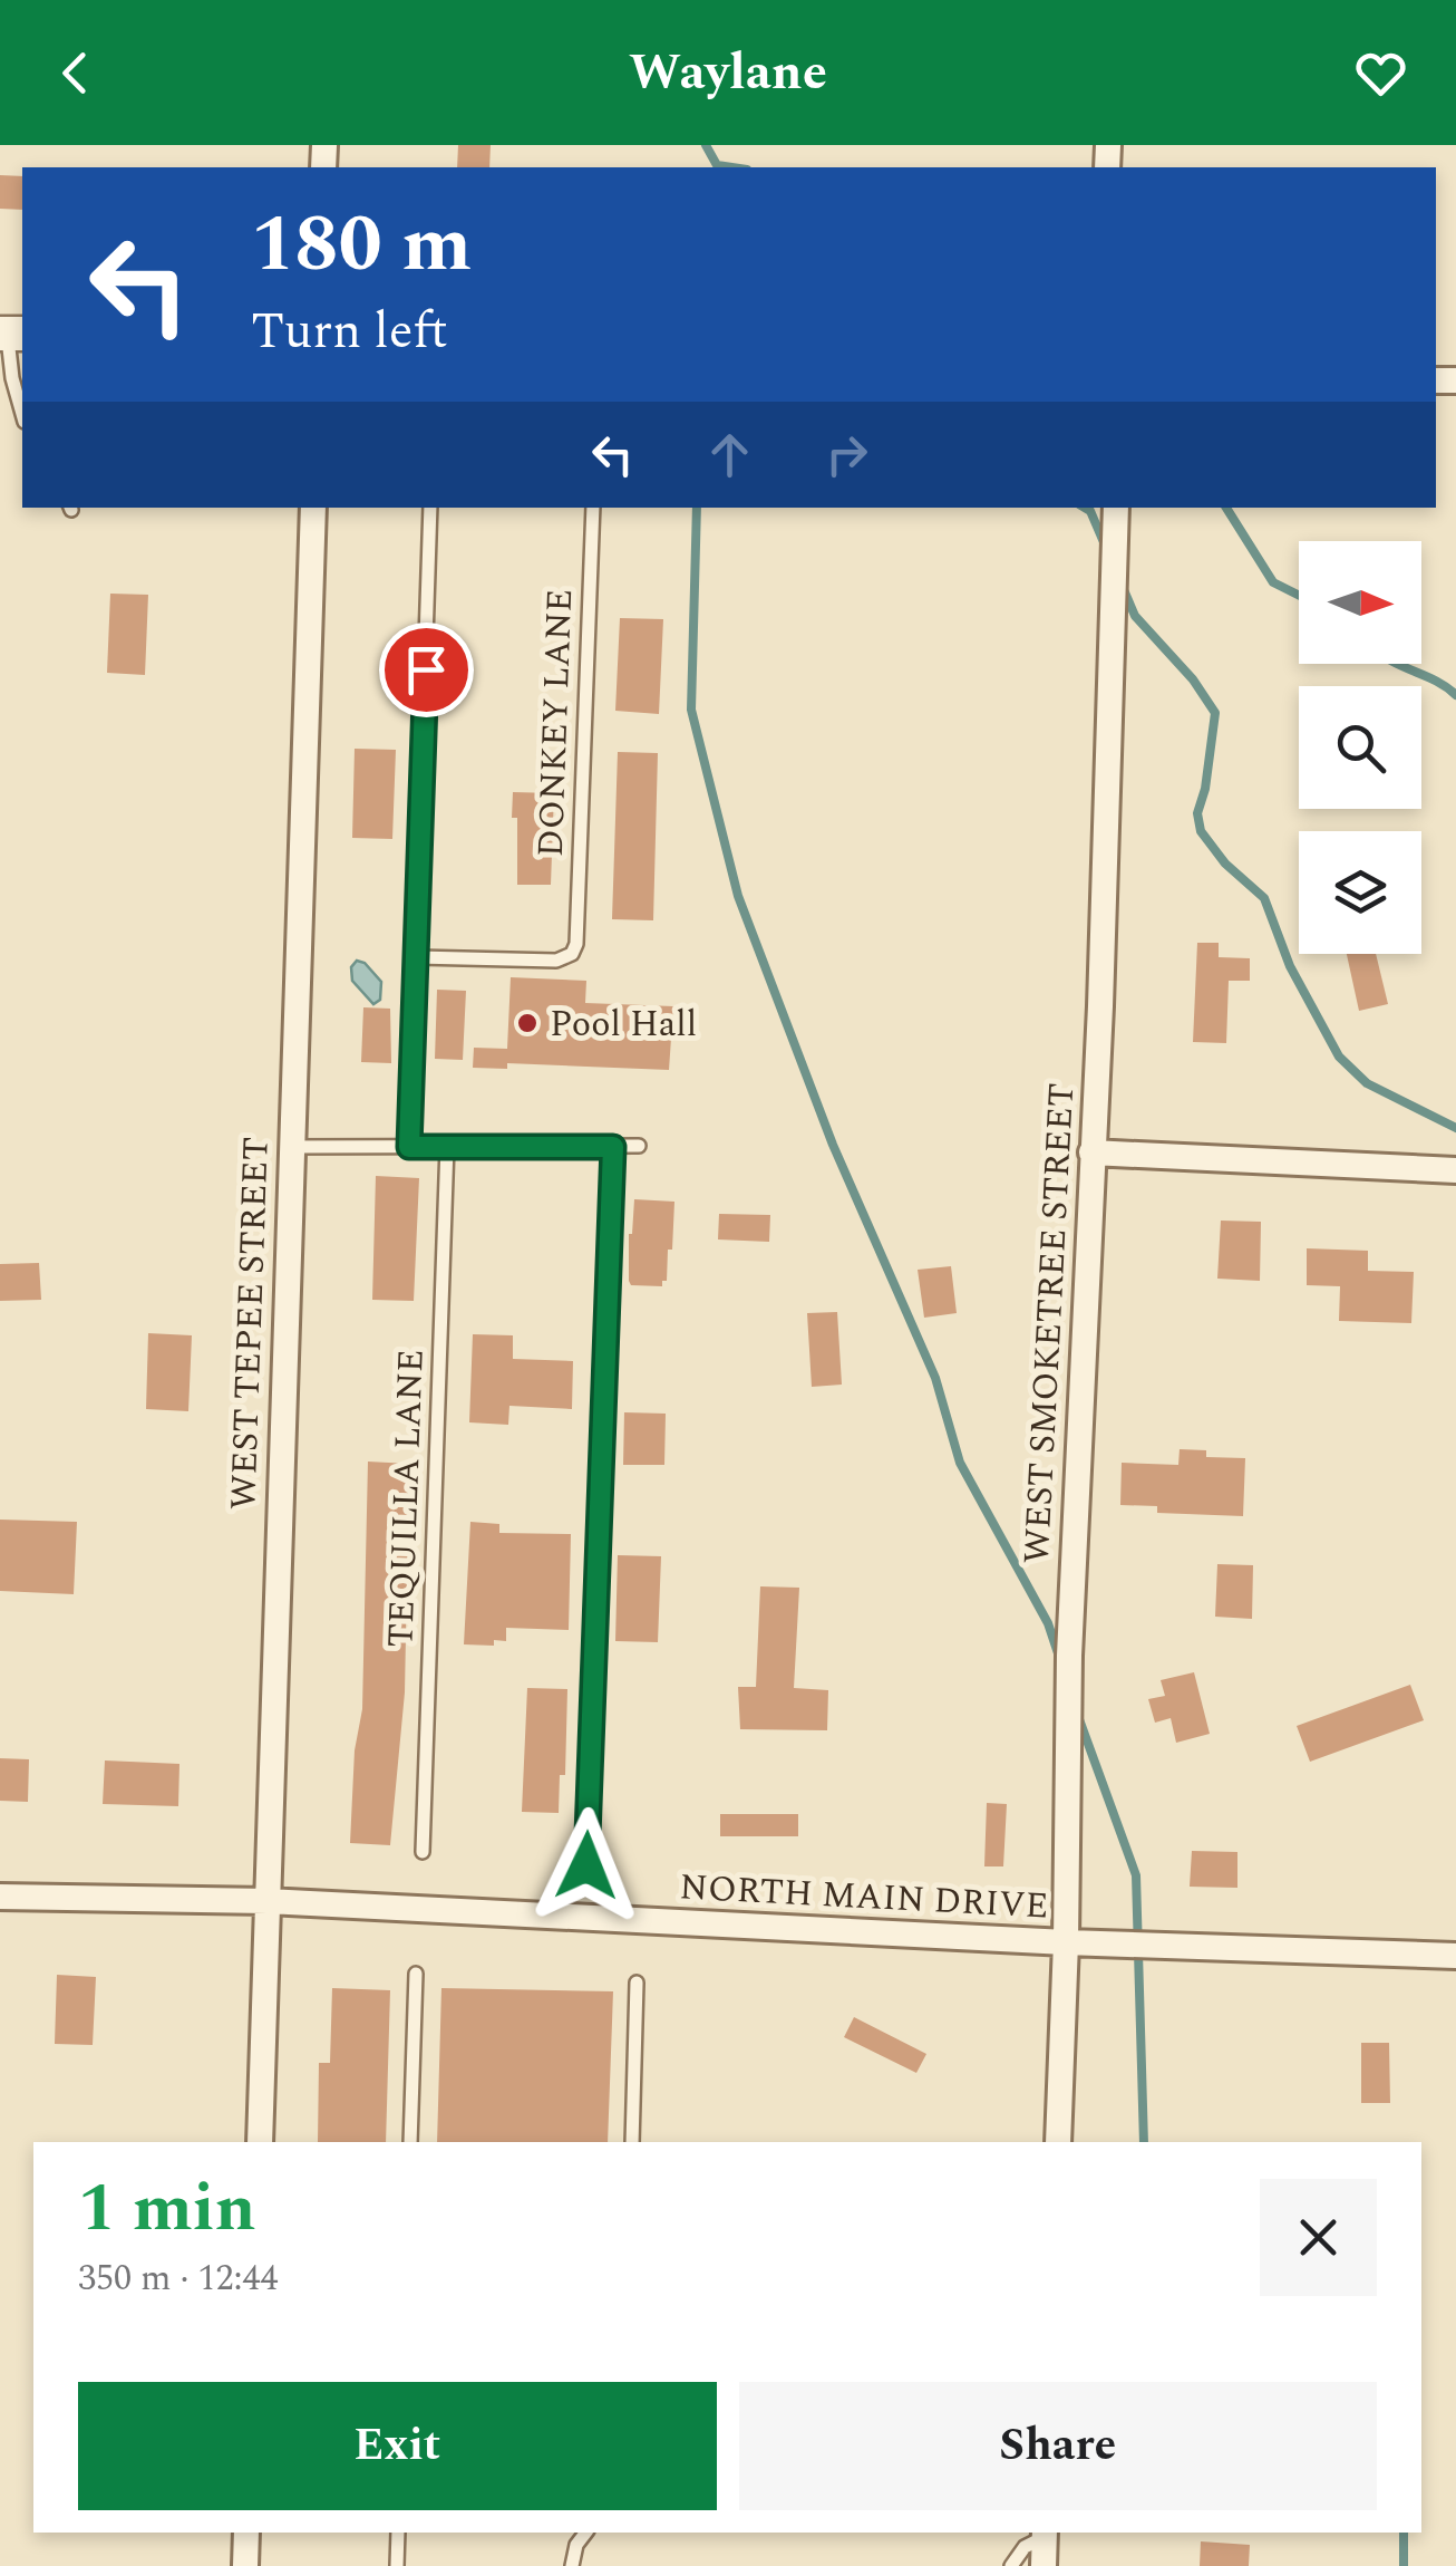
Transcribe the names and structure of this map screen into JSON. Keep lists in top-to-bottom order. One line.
{"streets":{"street":["WEST TEPEE STREET","WEST SMOKETREE STREET","NORTH MAIN DRIVE"],"lane":["DONKEY LANE","TEQUILLA LANE"]},"crossings":[["WEST TEPEE STREET","NORTH MAIN DRIVE"],["WEST SMOKETREE STREET","NORTH MAIN DRIVE"]],"places":["Pool Hall"],"north":"right","page":{"header":"Waylane","turn":["180 m","Turn left"],"heading":["1 min","350 m · 12:44"],"buttons":["Exit","Share"]}}
